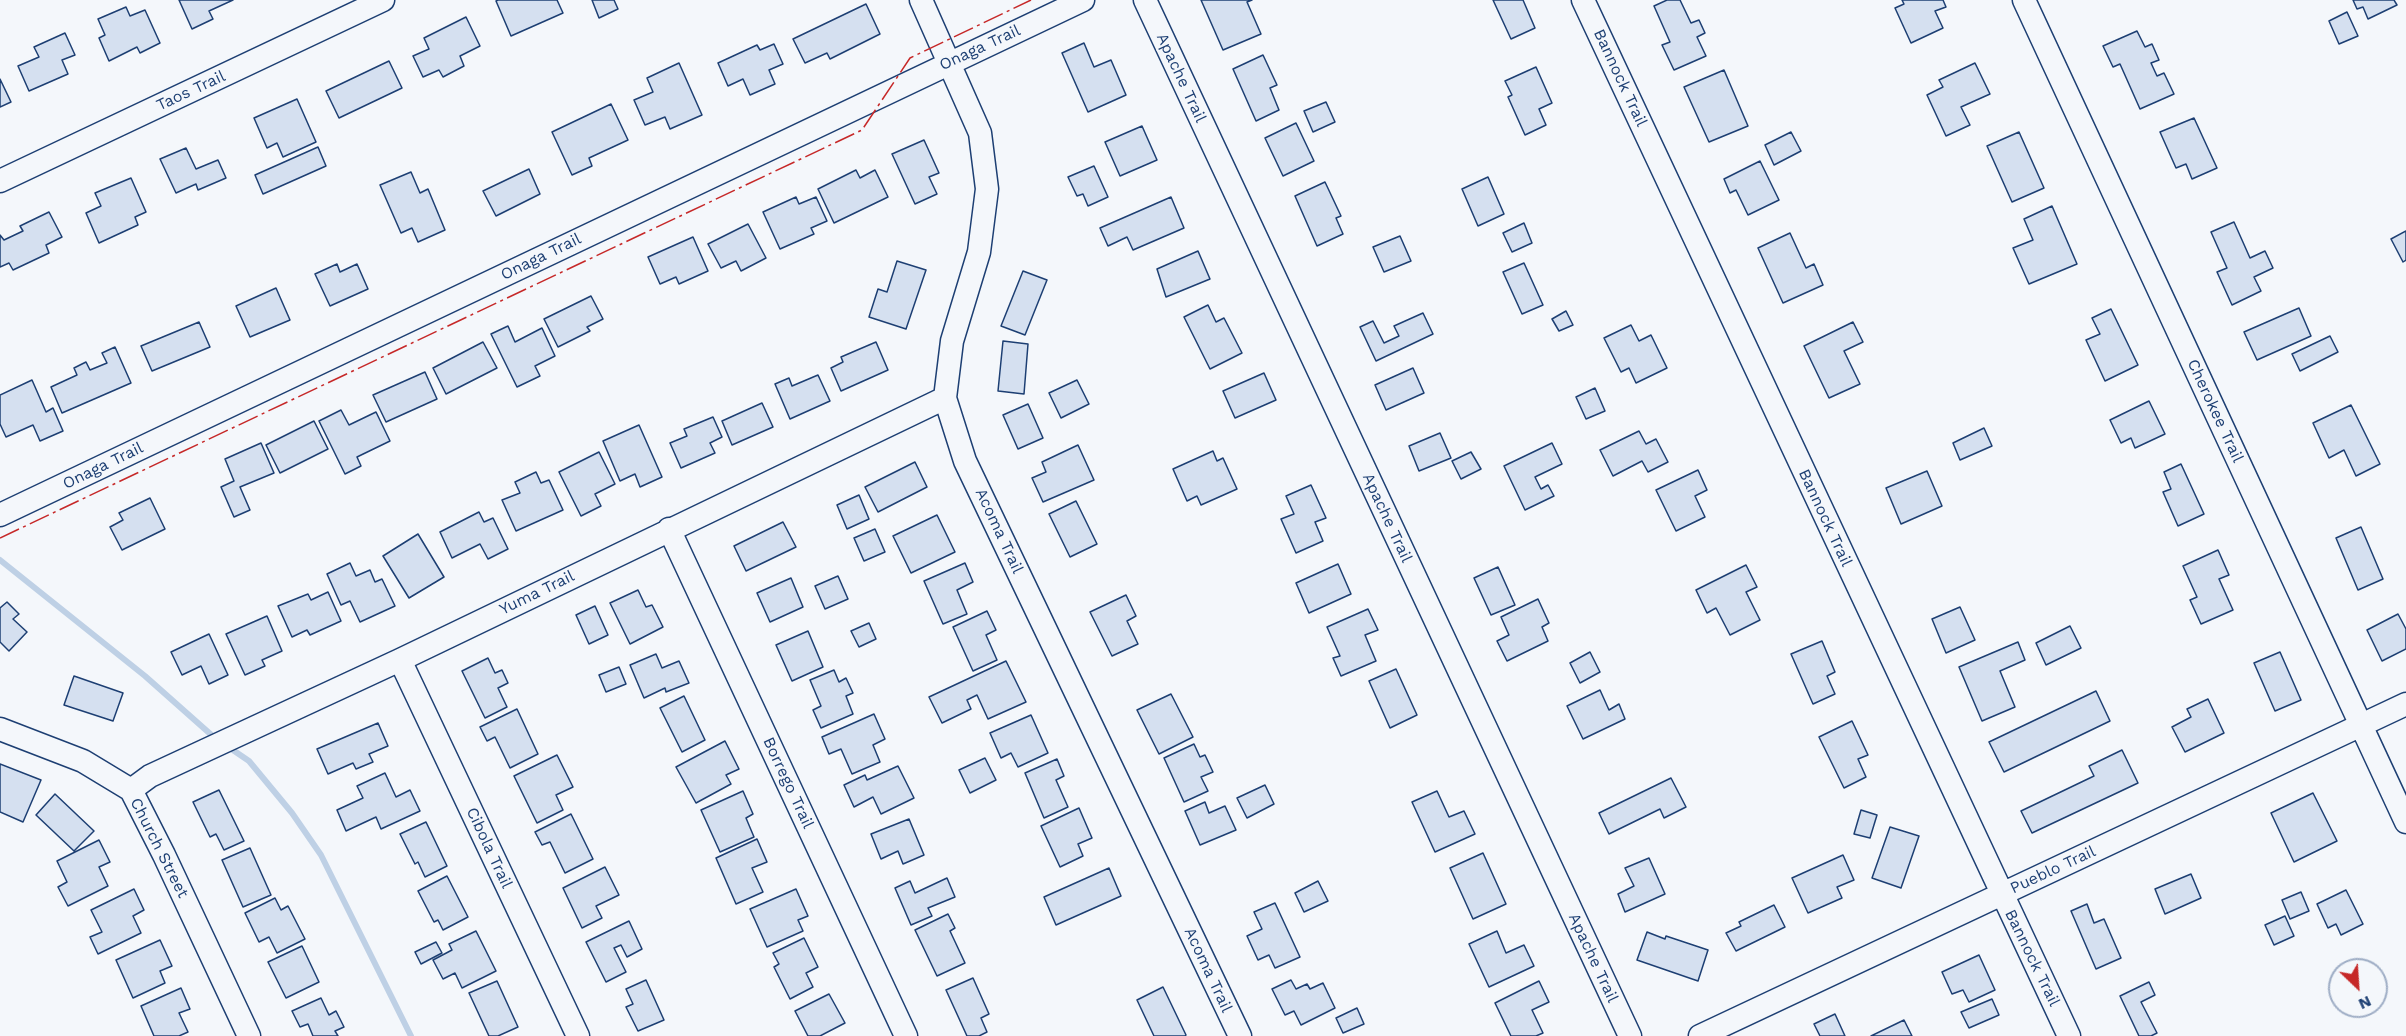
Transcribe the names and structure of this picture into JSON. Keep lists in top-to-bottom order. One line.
{"streets":{"street":["Onaga Trail","Apache Trail","Bannock Trail","Taos Trail","Cherokee Trail","Acoma Trail","Yuma Trail","Borrego Trail","Church Street","Cibola Trail","Pueblo Trail"]},"crossings":[["Onaga Trail","Acoma Trail"],["Bannock Trail","Pueblo Trail"],["Cherokee Trail","Pueblo Trail"],["Acoma Trail","Yuma Trail"],["Yuma Trail","Borrego Trail"],["Yuma Trail","Church Street"],["Yuma Trail","Cibola Trail"]],"north":"bottom right"}
